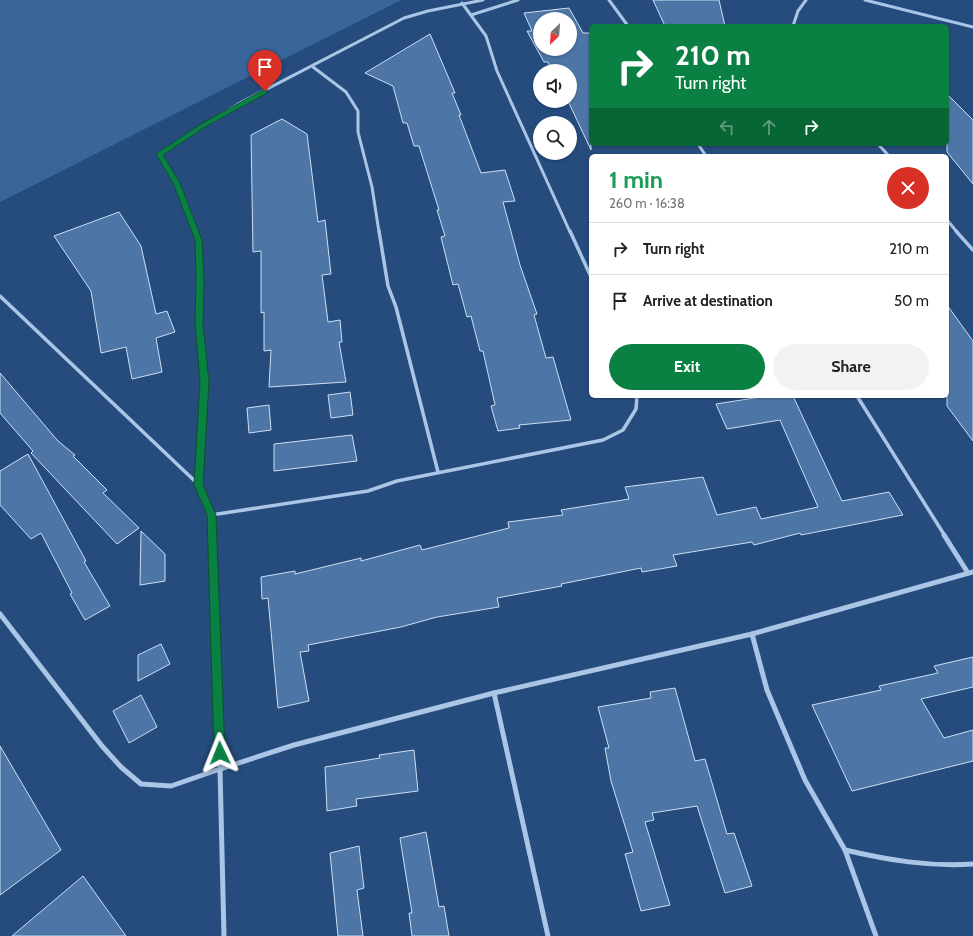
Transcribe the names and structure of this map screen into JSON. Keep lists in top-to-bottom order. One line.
{"north":"bottom left","page":{"turn":["210 m","Turn right"],"heading":["1 min","260 m · 16:38"],"list":[{"name":"Turn right","value":"210 m"},{"name":"Arrive at destination","value":"50 m"}],"buttons":["Exit","Share"]}}
